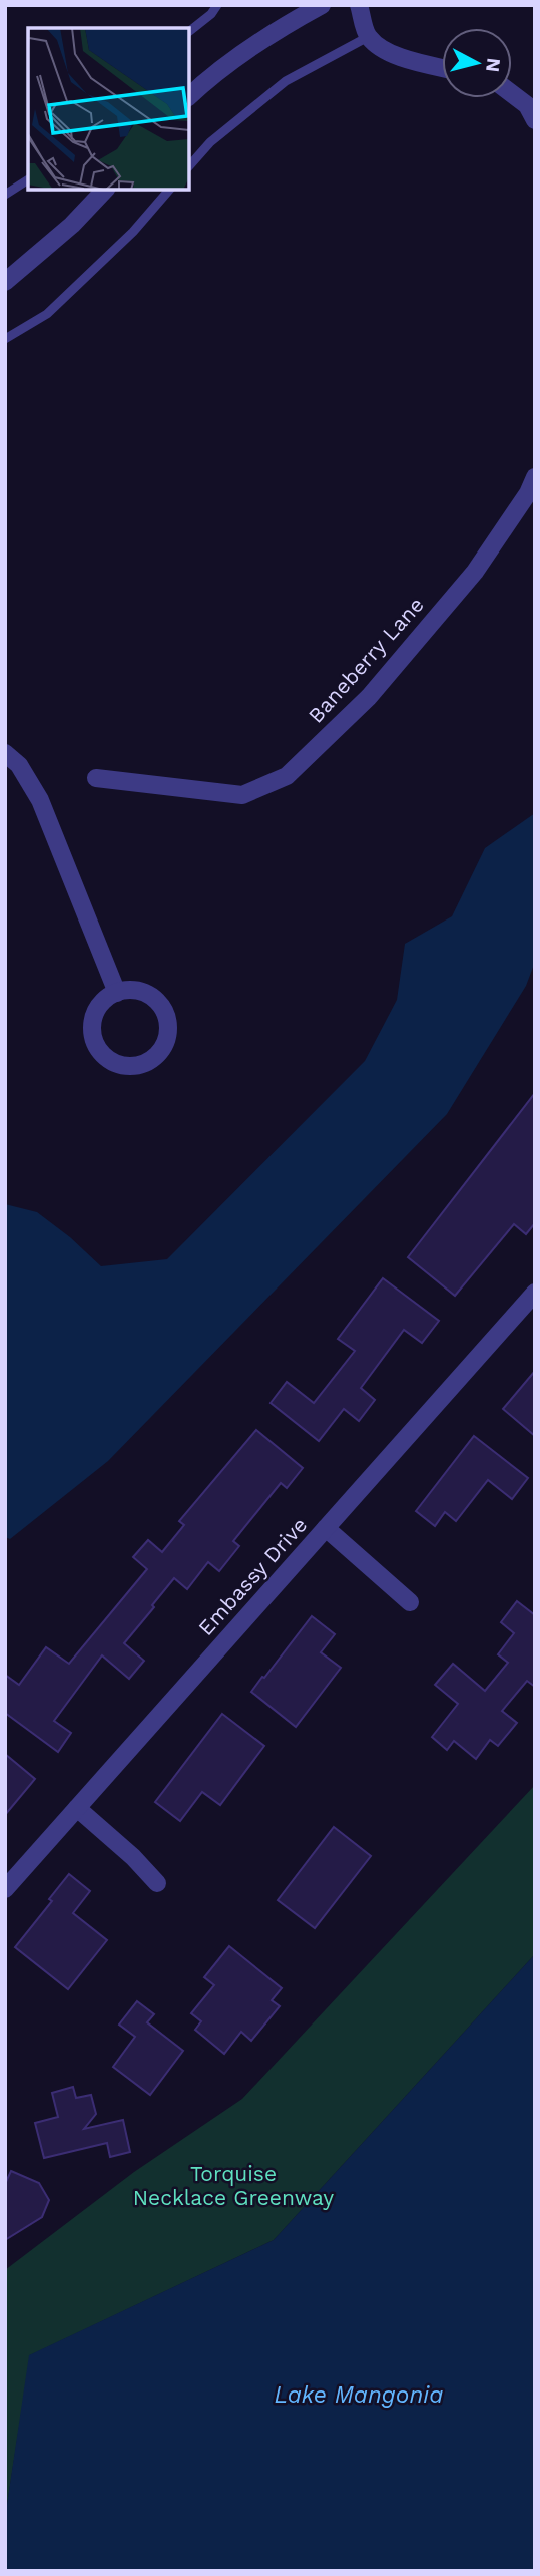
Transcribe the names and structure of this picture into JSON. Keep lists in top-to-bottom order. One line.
{"streets":{"street":["Baneberry Lane","Embassy Drive"]},"water":["Lake Mangonia"],"parks":["Torquise Necklace Greenway"],"north":"right"}
